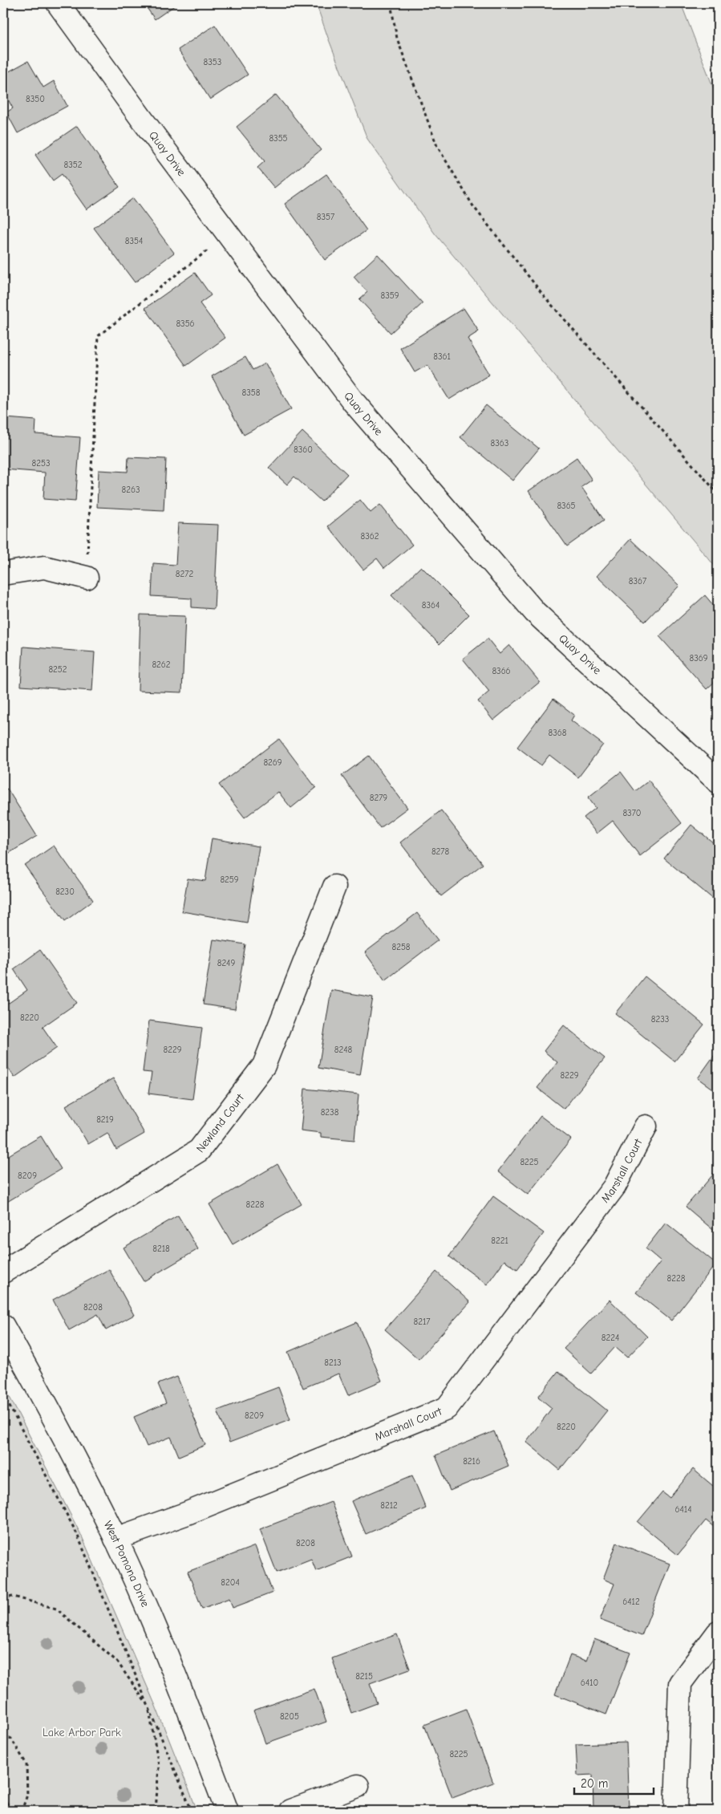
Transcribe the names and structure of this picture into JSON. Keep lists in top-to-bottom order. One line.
{"streets":{"street":["Quay Drive","Newland Court","Marshall Court","West Pomona Drive"]},"crossings":[["Marshall Court","West Pomona Drive"]],"parks":["Lake Arbor Park"],"house_numbers":["8353","8350","8355","8352","8357","8354","8359","8356","8361","8358","8363","8360","8253","8263","8365","8362","8272","8367","8364","8369","8262","8252","8366","8368","8269","8279","8370","8278","8259","8230","8258","8249","8220","8233","8229","8248","8229","8238","8219","8225","8209","8228","8221","8218","8228","8208","8217","8224","8213","8209","8220","8216","8212","6414","8208","8204","6412","8215","6410","8205","8225"],"scale_bar":"20 m"}
